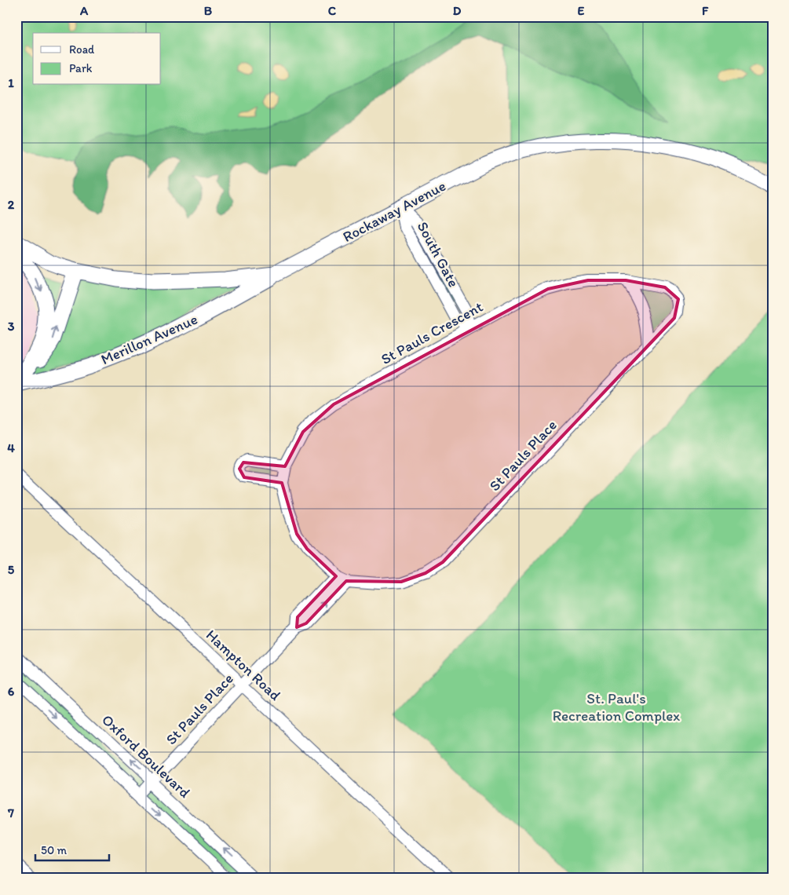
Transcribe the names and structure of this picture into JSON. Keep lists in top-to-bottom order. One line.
{"streets":{"main road":["Rockaway Avenue","Merillon Avenue"],"street":["South Gate","St Pauls Crescent","St Pauls Place","Hampton Road","Oxford Boulevard"]},"crossings":[["Rockaway Avenue","South Gate"],["Rockaway Avenue","Merillon Avenue"],["South Gate","St Pauls Crescent"],["St Pauls Crescent","St Pauls Place"],["St Pauls Place","Hampton Road"],["St Pauls Place","Oxford Boulevard"]],"parks":["St. Paul's Recreation Complex"],"legend":["Road","Park"],"scale_bar":"50 m","grid":{"columns":["A","B","C","D","E","F"],"rows":["1","2","3","4","5","6","7"]}}
